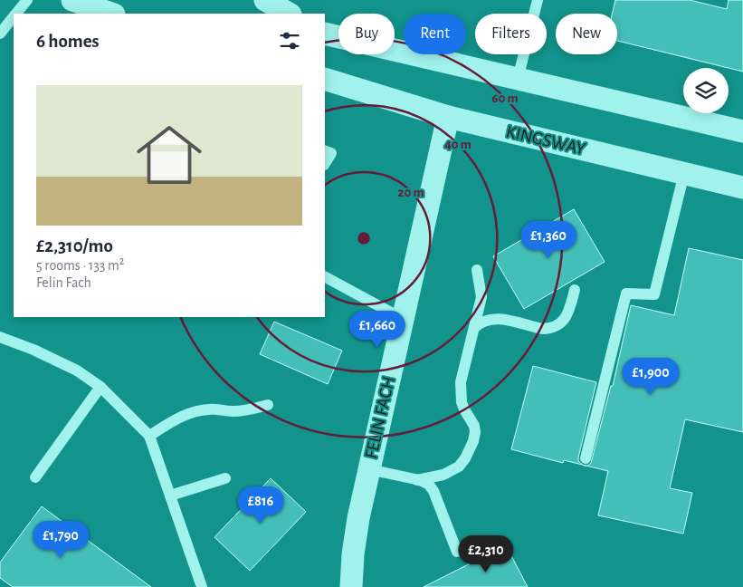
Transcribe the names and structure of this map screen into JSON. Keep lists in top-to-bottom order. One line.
{"streets":{"street":["KINGSWAY","FELIN FACH"]},"crossings":[["KINGSWAY","FELIN FACH"]],"page":{"chip":["Buy","Rent","Filters","New"],"heading":"6 homes","list":[{"name":"£2,310/mo","note":"5 rooms · 133 m² · Felin Fach"}],"price":["£1,360","£1,660","£1,900","£816","£1,790","£2,310"]},"rings":["60 m","40 m","20 m"]}
